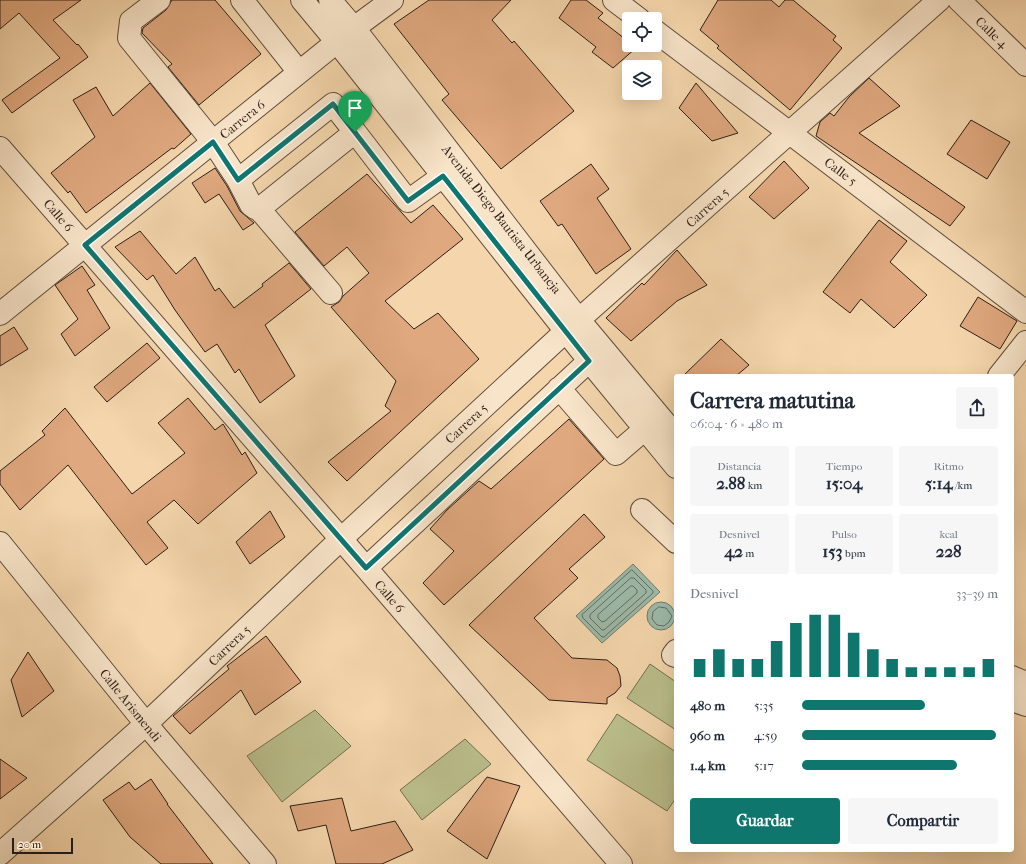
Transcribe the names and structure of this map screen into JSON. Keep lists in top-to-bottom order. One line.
{"streets":{"street":["Calle 4","Carrera 6","Calle 5","Carrera 5","Calle 6","Avenida Diego Bautista Urbaneja","Calle Arismendi"]},"crossings":[["Carrera 6","Calle 6"],["Carrera 6","Avenida Diego Bautista Urbaneja"],["Calle 5","Carrera 5"],["Carrera 5","Calle 6"],["Carrera 5","Avenida Diego Bautista Urbaneja"],["Carrera 5","Calle Arismendi"]],"scale_bar":"20 m","page":{"heading":["Carrera matutina","06:04 · 6 × 480 m"],"stats":[["Distancia","2.88 km"],["Tiempo","15:04"],["Ritmo","5:14 /km"],["Desnivel","42 m"],["Pulso","153 bpm"],["kcal","228"]],"chart":["Desnivel","33–39 m"],"list":[{"name":"480 m","note":"5:35"},{"name":"960 m","note":"4:59"},{"name":"1.4 km","note":"5:17"}],"buttons":["Guardar","Compartir"],"scale":"20 m"}}
